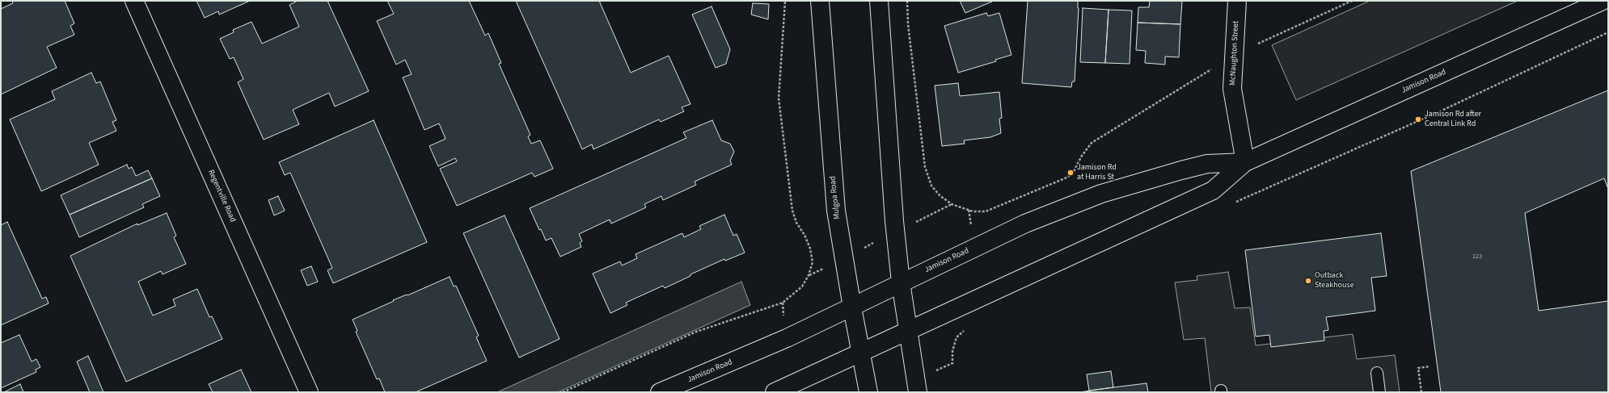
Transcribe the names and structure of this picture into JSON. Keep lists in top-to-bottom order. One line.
{"streets":{"street":["McNaughton Street","Jamison Road","Regentville Road","Mulgoa Road"]},"crossings":[["McNaughton Street","Jamison Road"],["Jamison Road","Mulgoa Road"]],"places":["Jamison Rd after Central Link Rd","Jamison Rd at Harris St","Outback Steakhouse"],"house_numbers":["123"]}
